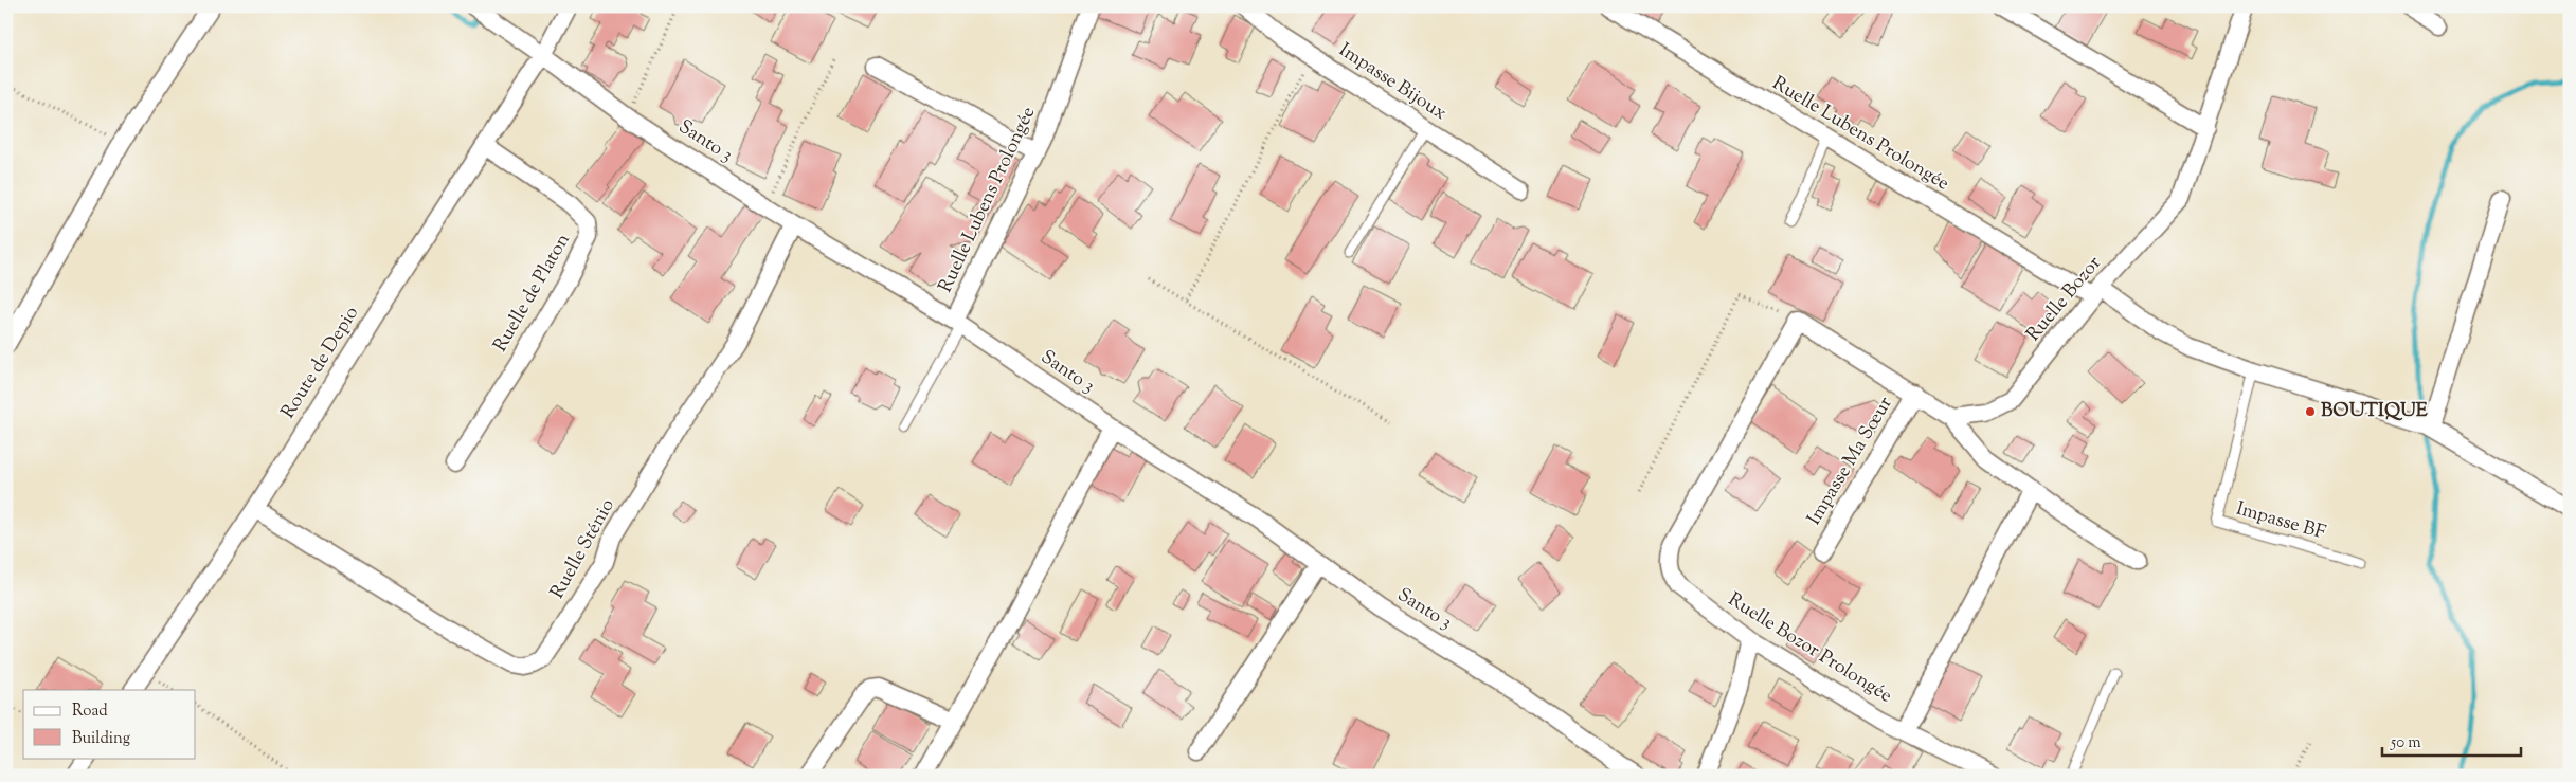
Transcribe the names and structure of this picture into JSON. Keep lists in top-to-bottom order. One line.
{"streets":{"street":["Impasse Bijoux","Ruelle Lubens Prolongée","Santo 3","Ruelle de Platon","Ruelle Bozor","Route de Depio","Impasse Ma Sœur","Ruelle Sténio","Ruelle Bozor Prolongée"],"lane":["Impasse BF"]},"crossings":[["Ruelle Lubens Prolongée","Santo 3"],["Ruelle Lubens Prolongée","Ruelle Bozor"],["Ruelle Lubens Prolongée","Impasse BF"],["Santo 3","Route de Depio"],["Santo 3","Ruelle Sténio"],["Ruelle de Platon","Route de Depio"],["Route de Depio","Ruelle Sténio"]],"places":["BOUTIQUE"],"legend":["Road","Building"],"scale_bar":"50 m"}
